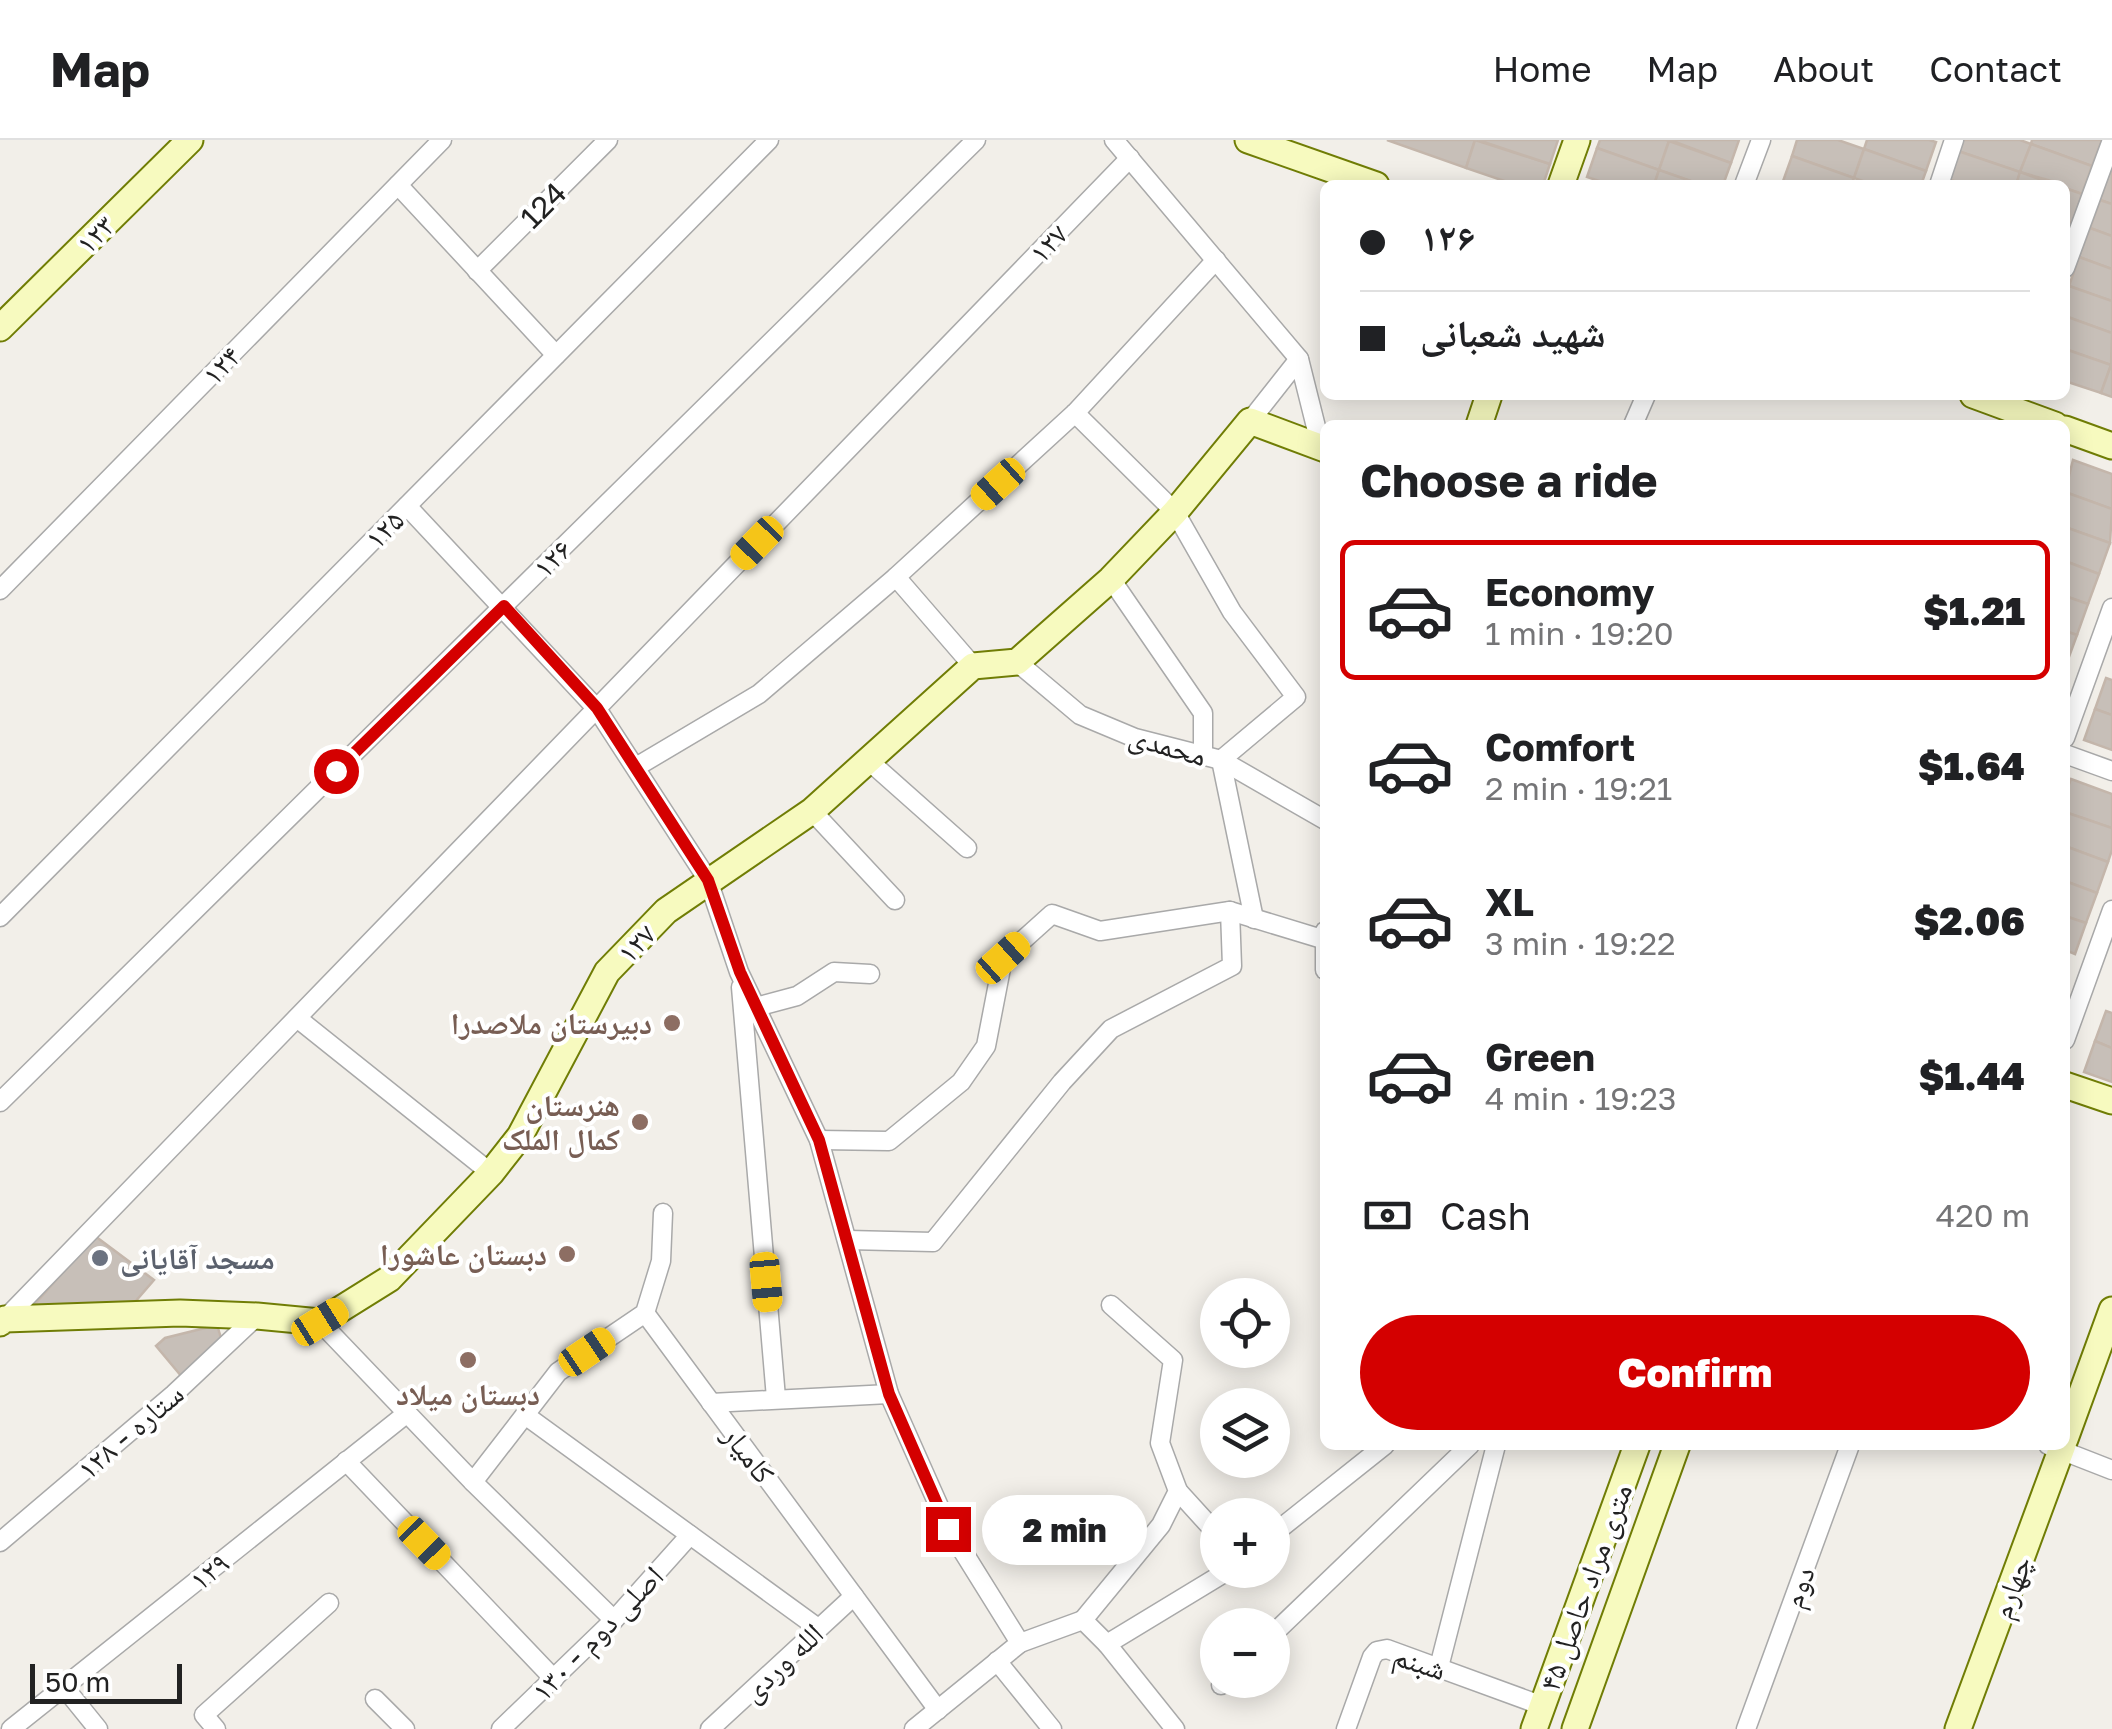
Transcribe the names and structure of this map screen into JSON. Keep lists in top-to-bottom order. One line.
{"streets":{"street":["124","۱۲۳","۱۲۷","۱۲۴","۱۲۵","۱۲۶","محمدی","۱۲۸ - ستاره","کامیار","۱۲۹","۴۵ متری مراد حاصل","دوم","چهارم","اصلی دوم - ۱۳۰","الله وردی","شبنم"]},"crossings":[["۱۲۷","۱۲۸ - ستاره"],["کامیار","الله وردی"],["۴۵ متری مراد حاصل","شبنم"]],"places":["دبیرستان ملاصدرا","هنرستان کمال الملک","دبستان عاشورا","مسجد آقایانی","دبستان میلاد"],"scale_bar":"50 m","page":{"header":"Map","nav":["Home","Map","About","Contact"],"banner":["۱۲۶","شهید شعبانی"],"heading":"Choose a ride","list":[{"name":"Economy","note":"1 min · 19:20","value":"$1.21"},{"name":"Comfort","note":"2 min · 19:21","value":"$1.64"},{"name":"XL","note":"3 min · 19:22","value":"$2.06"},{"name":"Green","note":"4 min · 19:23","value":"$1.44"}],"pay":["Cash","420 m"],"map_buttons":["+","−"],"buttons":"Confirm","bubble":"2 min","scale":"50 m"}}
